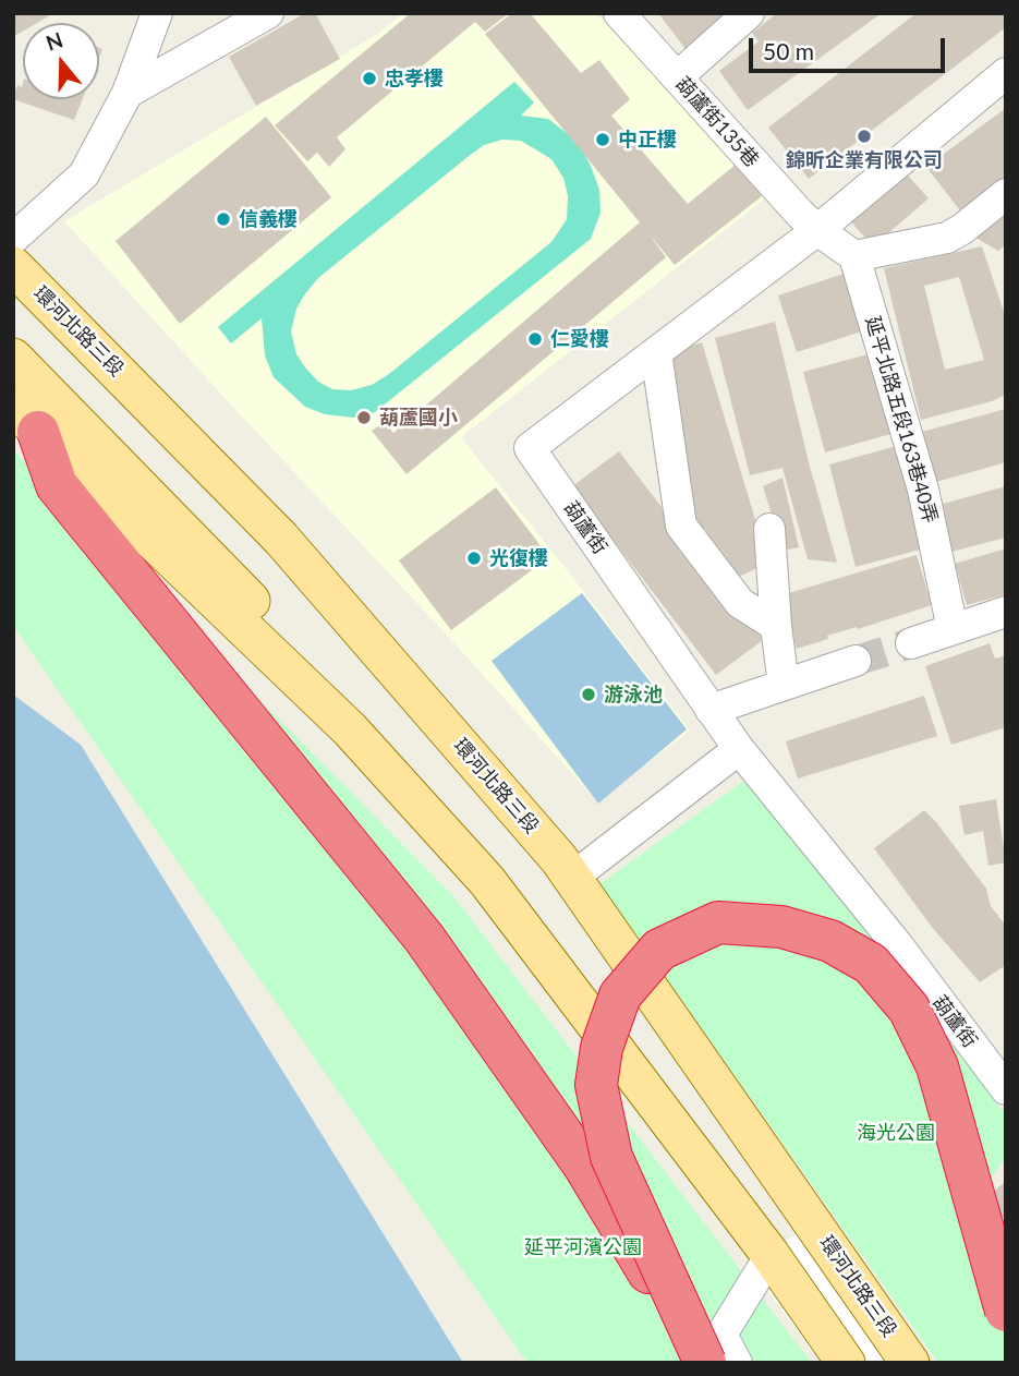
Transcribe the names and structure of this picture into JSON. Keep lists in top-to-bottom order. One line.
{"streets":{"main road":["環河北路三段"],"street":["葫蘆街135巷","延平北路五段163巷40弄","葫蘆街"]},"crossings":[["葫蘆街135巷","葫蘆街"]],"parks":["海光公園","延平河濱公園"],"places":["忠孝樓","錦昕企業有限公司","中正樓","信義樓","仁愛樓","葫蘆國小","光復樓","游泳池"],"scale_bar":"50 m","north":"top"}
